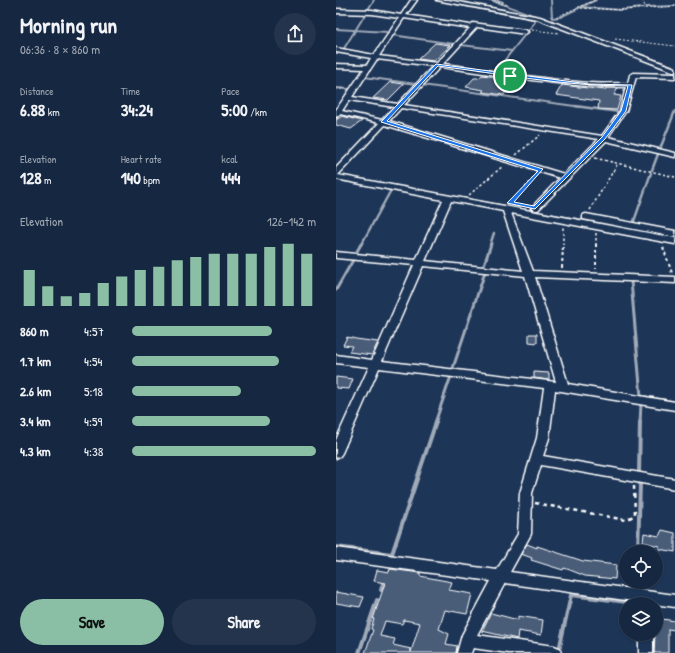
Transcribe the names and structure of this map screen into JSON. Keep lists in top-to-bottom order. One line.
{"page":{"heading":["Morning run","06:36 · 8 × 860 m"],"stats":[["Distance","6.88 km"],["Time","34:24"],["Pace","5:00 /km"],["Elevation","128 m"],["Heart rate","140 bpm"],["kcal","444"]],"chart":["Elevation","126–142 m"],"list":[{"name":"860 m","note":"4:57"},{"name":"1.7 km","note":"4:54"},{"name":"2.6 km","note":"5:18"},{"name":"3.4 km","note":"4:59"},{"name":"4.3 km","note":"4:38"}],"buttons":["Save","Share"]}}
